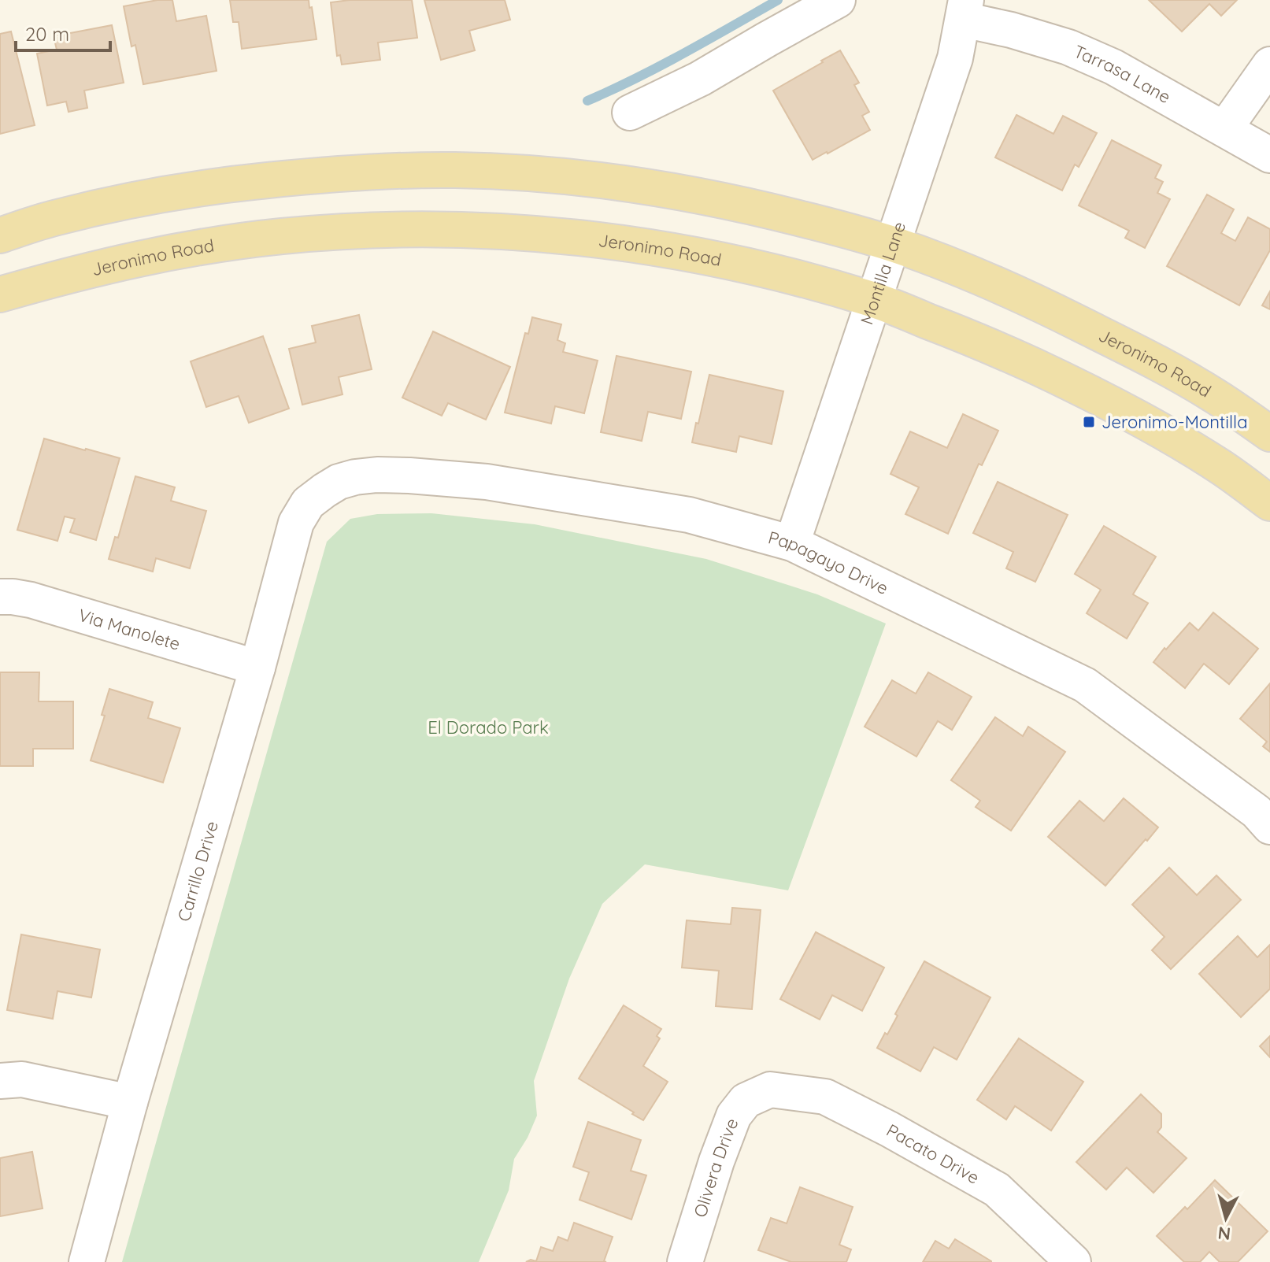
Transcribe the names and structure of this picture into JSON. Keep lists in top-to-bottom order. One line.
{"streets":{"main road":["Jeronimo Road"],"street":["Tarrasa Lane","Montilla Lane","Papagayo Drive","Via Manolete","Carrillo Drive","Pacato Drive","Olivera Drive"]},"crossings":[["Tarrasa Lane","Montilla Lane"],["Jeronimo Road","Montilla Lane"],["Montilla Lane","Papagayo Drive"],["Papagayo Drive","Carrillo Drive"],["Via Manolete","Carrillo Drive"],["Pacato Drive","Olivera Drive"]],"parks":["El Dorado Park"],"places":{"transit":["Jeronimo-Montilla"]},"scale_bar":"20 m","north":"bottom"}
